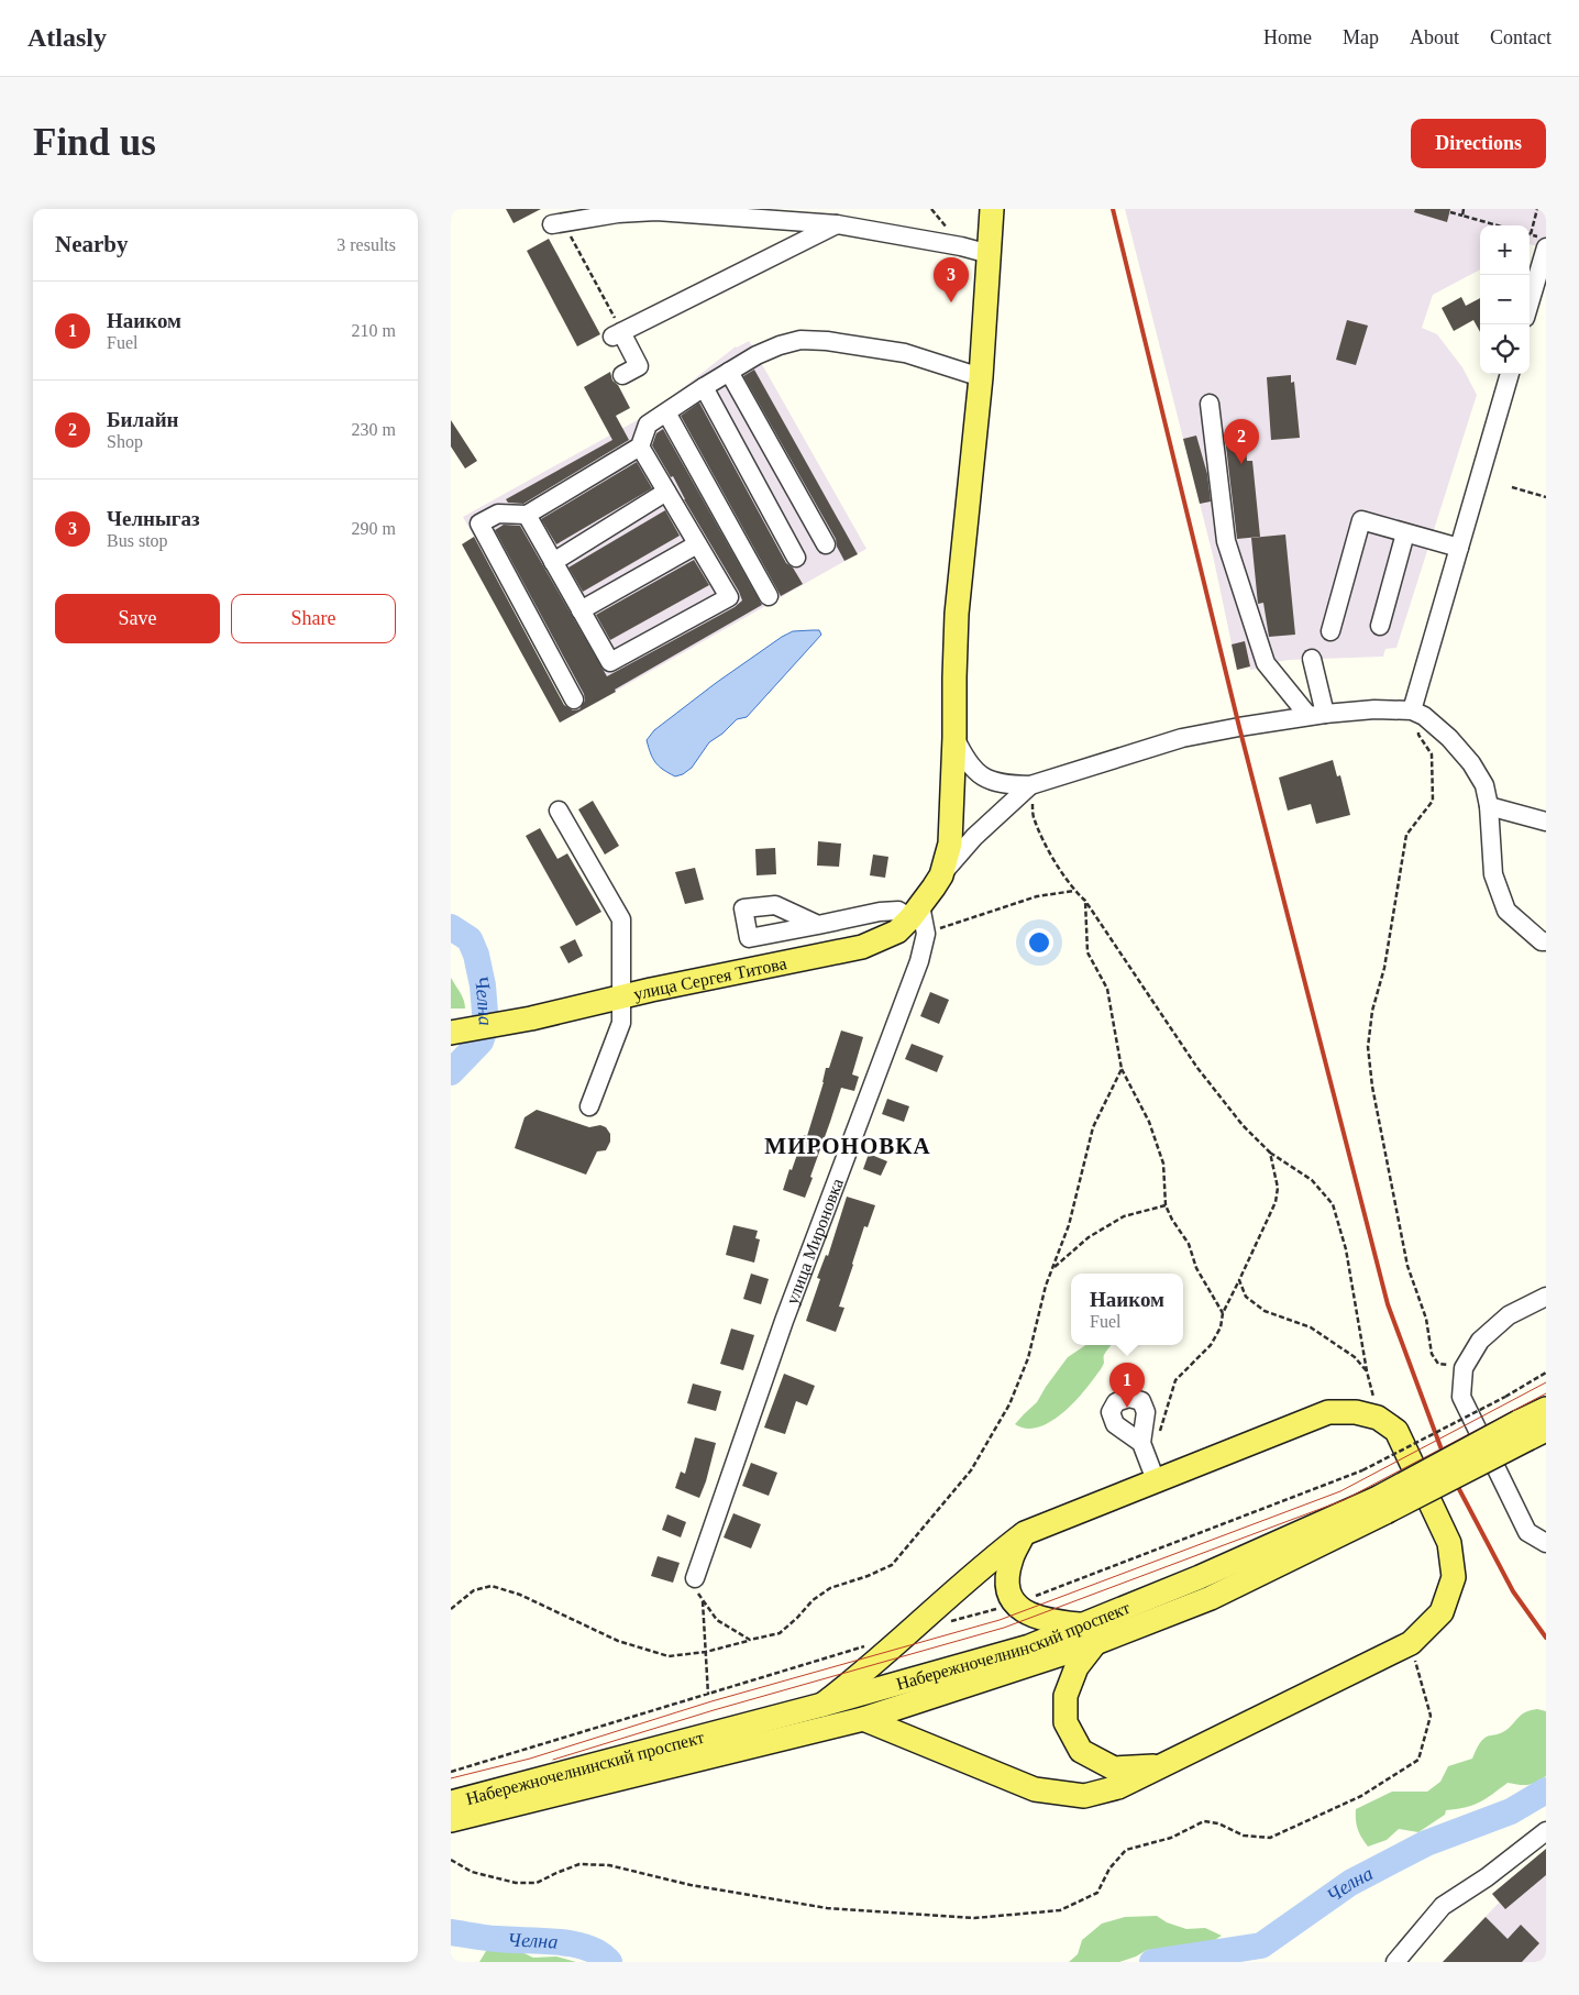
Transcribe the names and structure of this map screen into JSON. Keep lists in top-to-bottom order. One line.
{"streets":{"main road":["улица Сергея Титова","Набережночелнинский проспект"],"street":["улица Мироновка"]},"crossings":[["улица Сергея Титова","улица Мироновка"]],"districts":["МИРОНОВКА"],"water":["Челна"],"page":{"header":"Atlasly","nav":["Home","Map","About","Contact"],"buttons":["Directions",["Save","Share"]],"title":"Find us","heading":["Nearby","3 results"],"map_buttons":["+","−"],"pins":["3","2","1"],"list":[{"mark":"1","name":"Наиком","note":"Fuel","value":"210 m"},{"mark":"2","name":"Билайн","note":"Shop","value":"230 m"},{"mark":"3","name":"Челныгаз","note":"Bus stop","value":"290 m"}],"popup":["Наиком","Fuel"]}}
